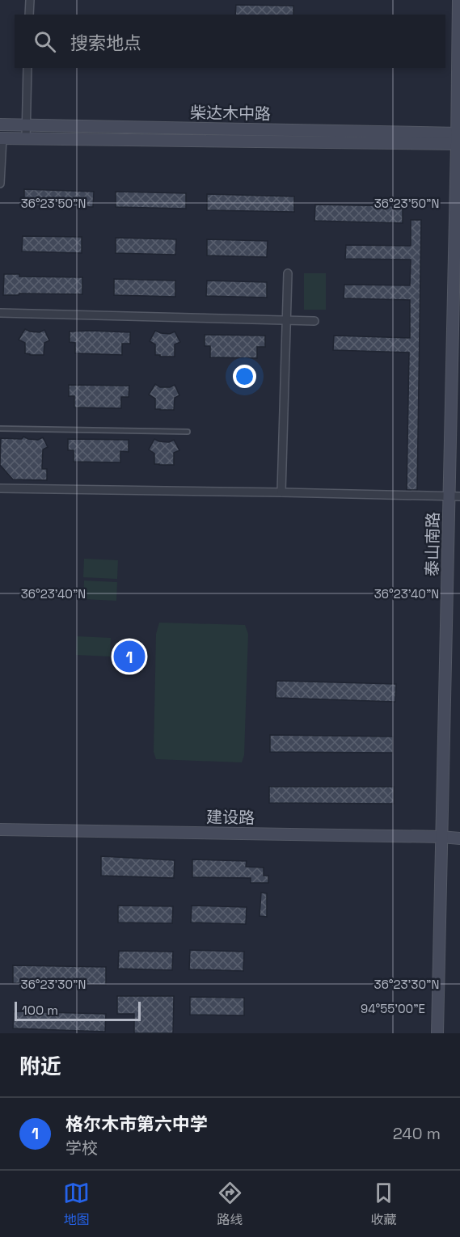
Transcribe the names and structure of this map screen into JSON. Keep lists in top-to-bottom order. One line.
{"streets":{"street":["柴达木中路","泰山南路","建设路"]},"crossings":[["柴达木中路","泰山南路"],["泰山南路","建设路"]],"scale_bar":"100 m","page":{"search":"搜索地点","pins":"1","scale":"100 m","heading":"附近","list":[{"mark":"1","name":"格尔木市第六中学","note":"学校","value":"240 m"}],"nav":["地图","路线","收藏"]},"coordinates":["36°23'50\"N","36°23'40\"N","36°23'30\"N","94°55'00\"E"]}
